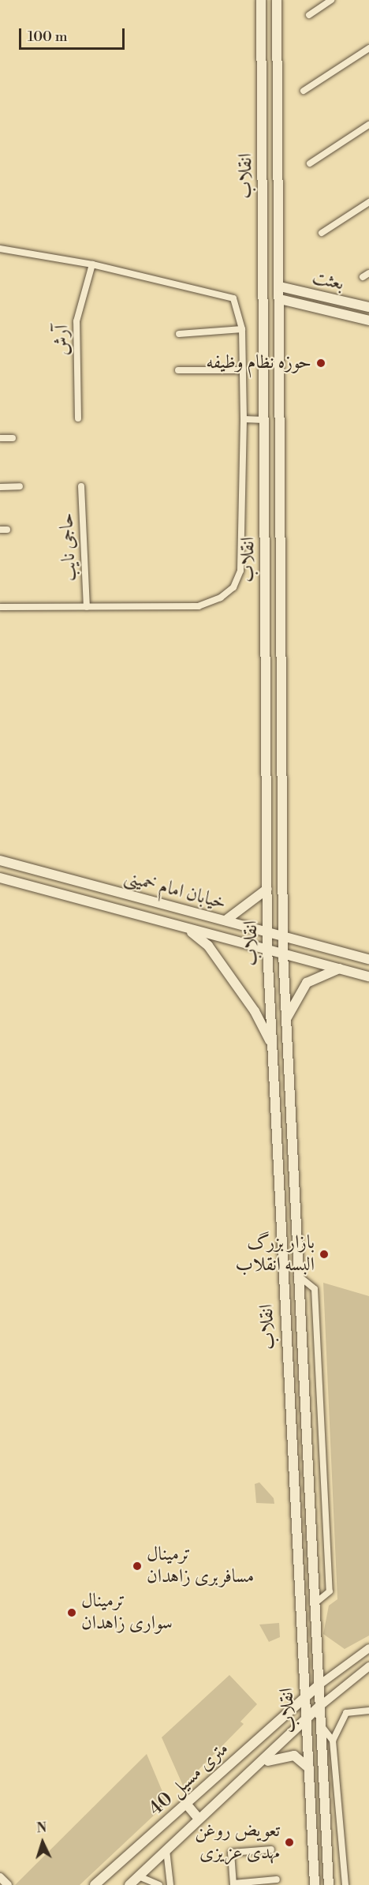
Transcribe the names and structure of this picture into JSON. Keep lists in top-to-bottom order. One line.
{"streets":{"main road":["انقلاب","بعثت","خیابان امام خمینی","40 متری مسیل"],"street":["آرش","حاجی نایب"]},"crossings":[["انقلاب","بعثت"],["انقلاب","خیابان امام خمینی"],["انقلاب","40 متری مسیل"]],"places":["حوزه نظام وظیفه","بازار بزرگ البسه انقلاب","ترمینال مسافربری زاهدان","ترمینال سواری زاهدان","تعویض روغن مهدی عزیزی"],"scale_bar":"100 m","north":"top"}
